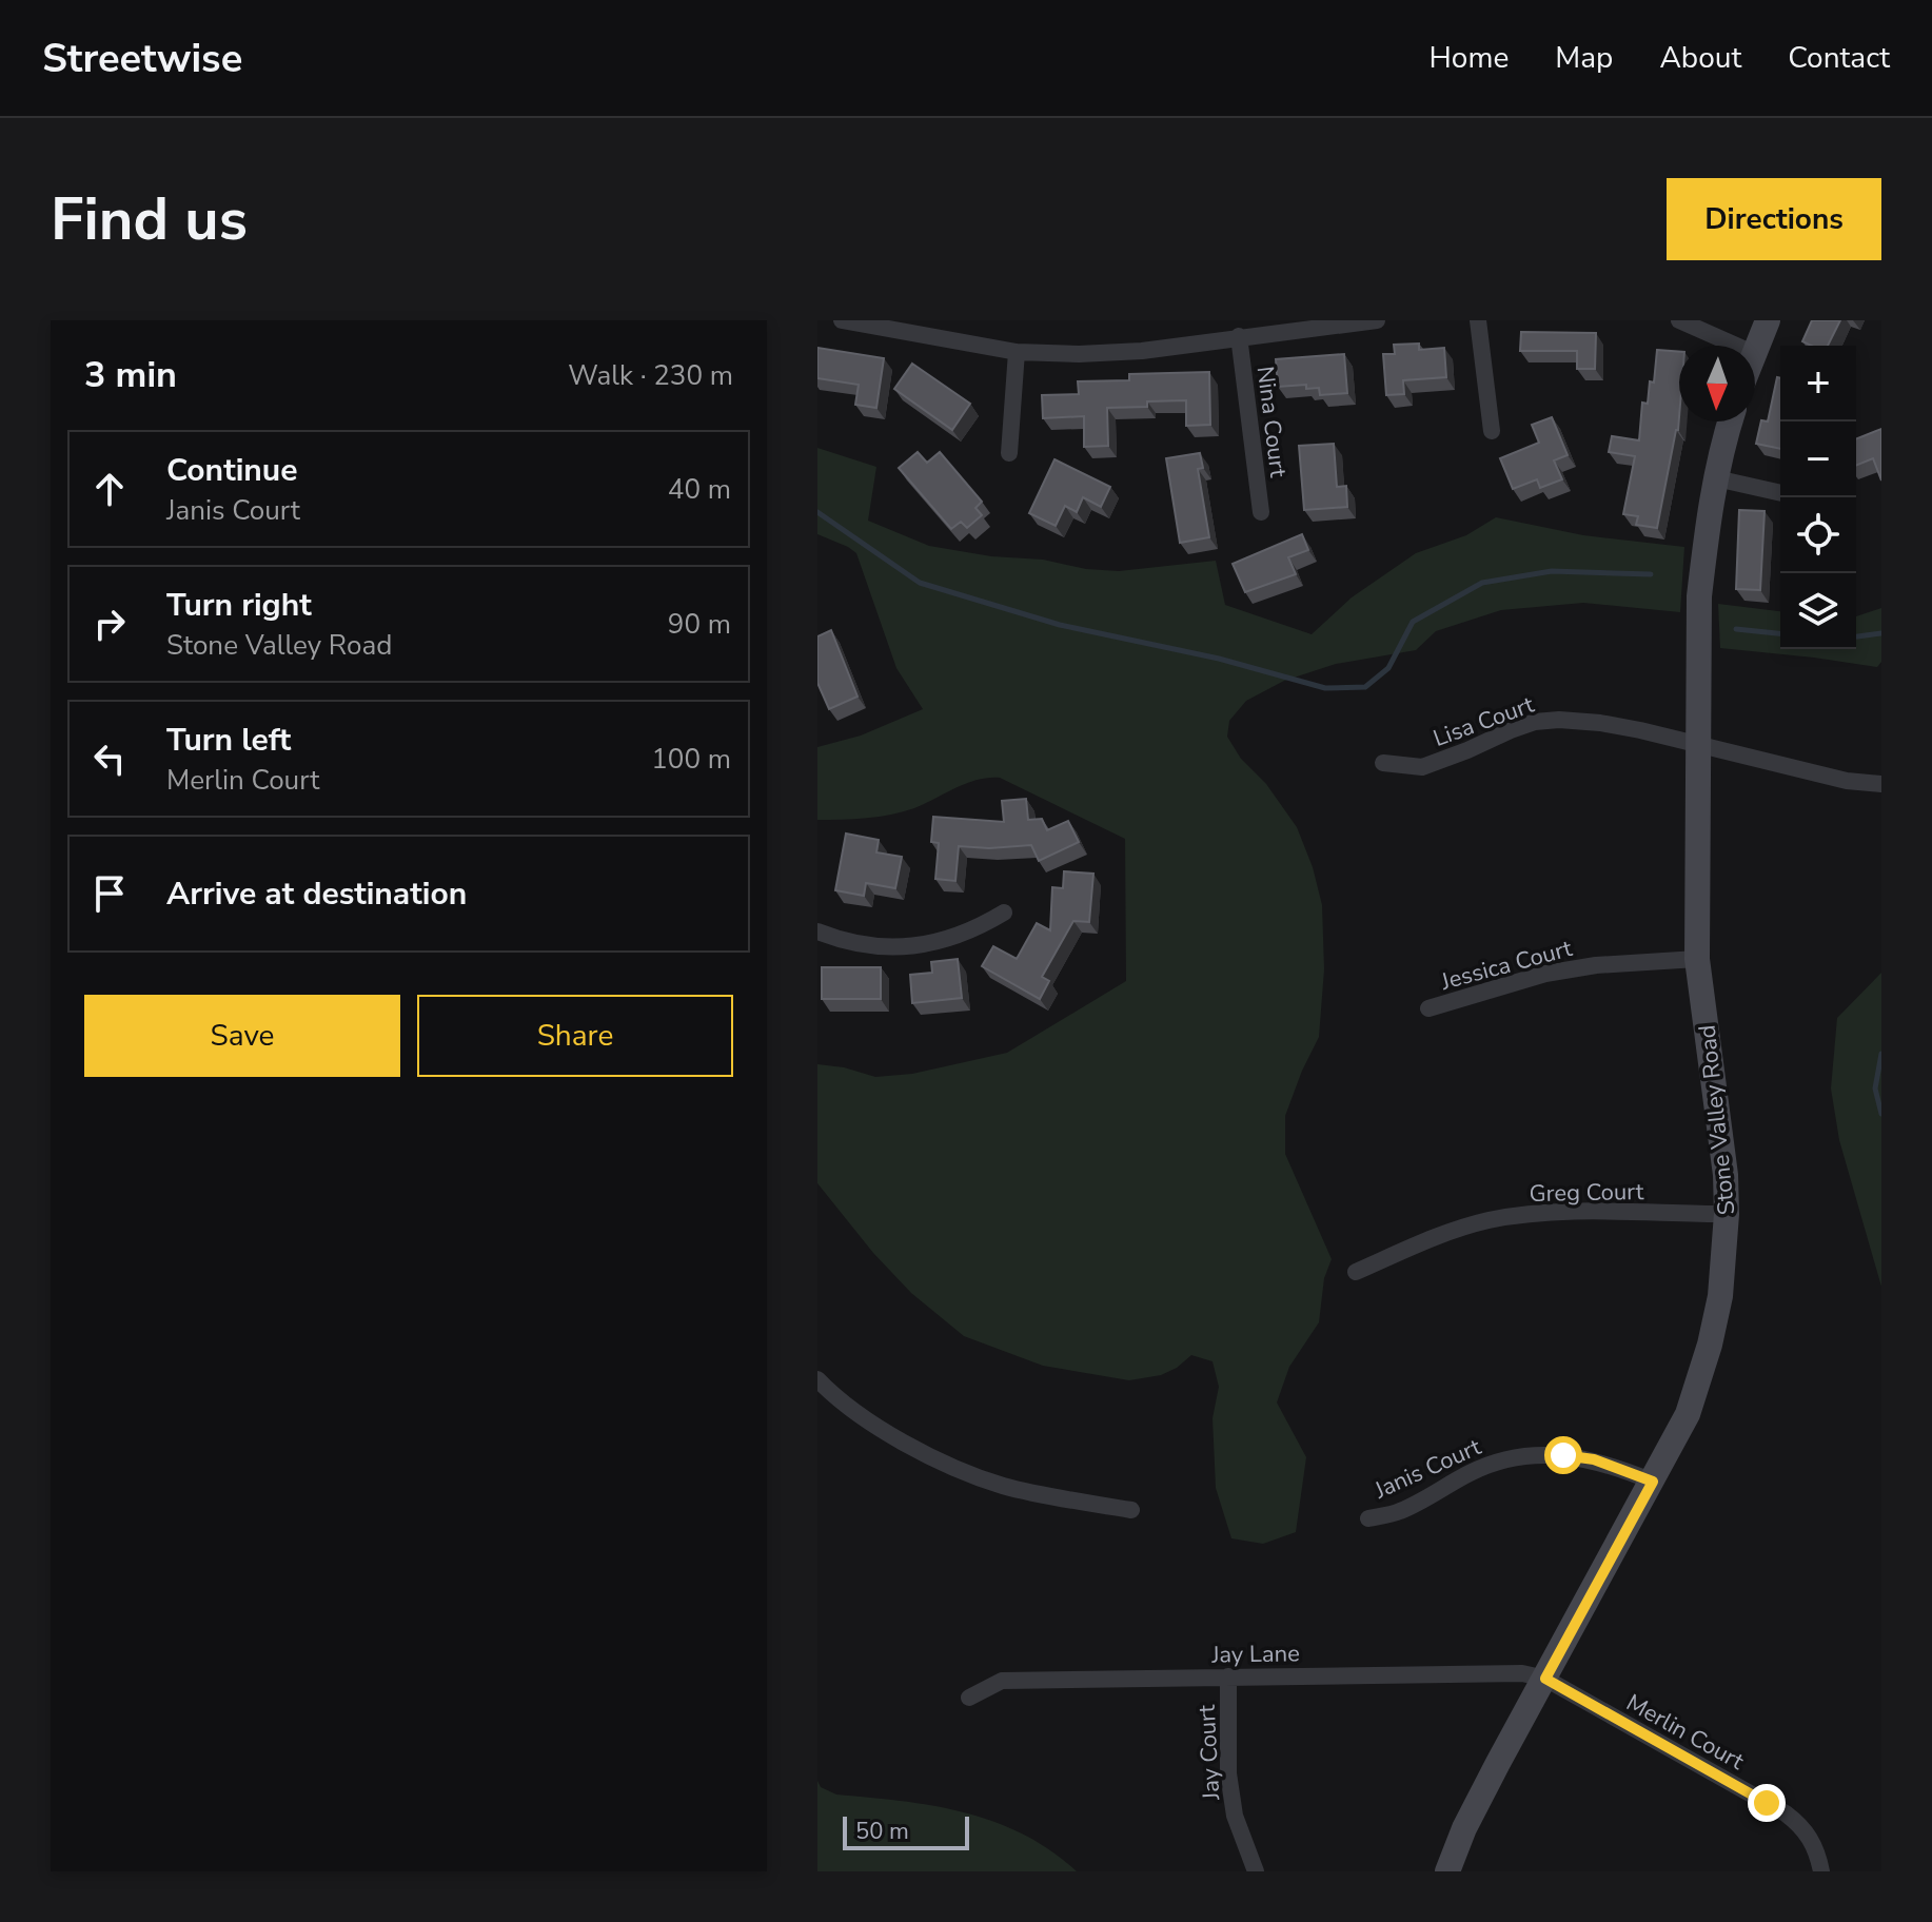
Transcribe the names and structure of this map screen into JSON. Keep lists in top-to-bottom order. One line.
{"streets":{"street":["Nina Court","Lisa Court","Jessica Court","Stone Valley Road","Greg Court","Janis Court","Jay Lane","Merlin Court","Jay Court"]},"crossings":[["Lisa Court","Stone Valley Road"],["Jessica Court","Stone Valley Road"],["Stone Valley Road","Greg Court"],["Stone Valley Road","Janis Court"],["Stone Valley Road","Jay Lane"],["Stone Valley Road","Merlin Court"],["Jay Lane","Merlin Court"],["Jay Lane","Jay Court"]],"scale_bar":"50 m","north":"bottom","page":{"header":"Streetwise","nav":["Home","Map","About","Contact"],"buttons":["Directions",["Save","Share"]],"title":"Find us","heading":["3 min","Walk · 230 m"],"map_buttons":["+","−"],"list":[["Continue","Janis Court","40 m"],["Turn right","Stone Valley Road","90 m"],["Turn left","Merlin Court","100 m"],"Arrive at destination"],"scale":"50 m"}}
